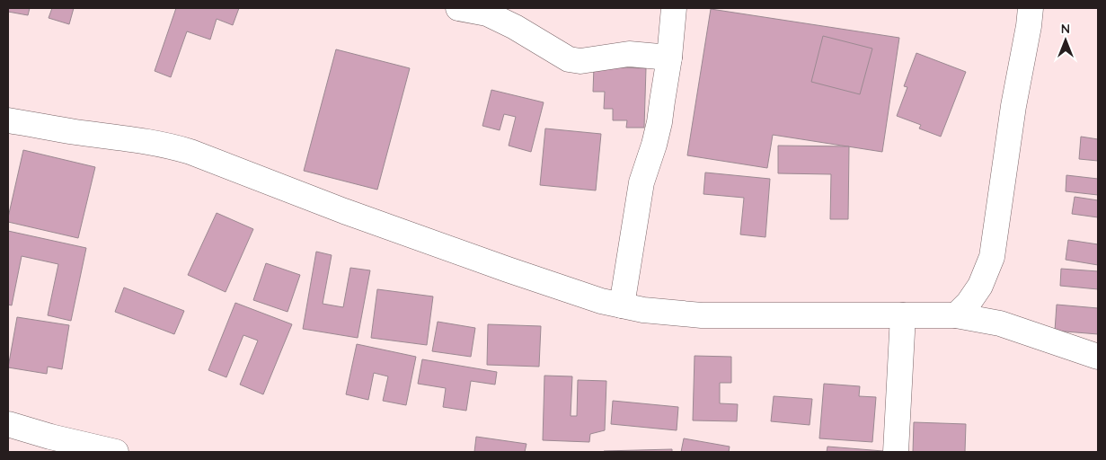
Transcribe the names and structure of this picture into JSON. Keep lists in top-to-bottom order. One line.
{"north":"top"}
